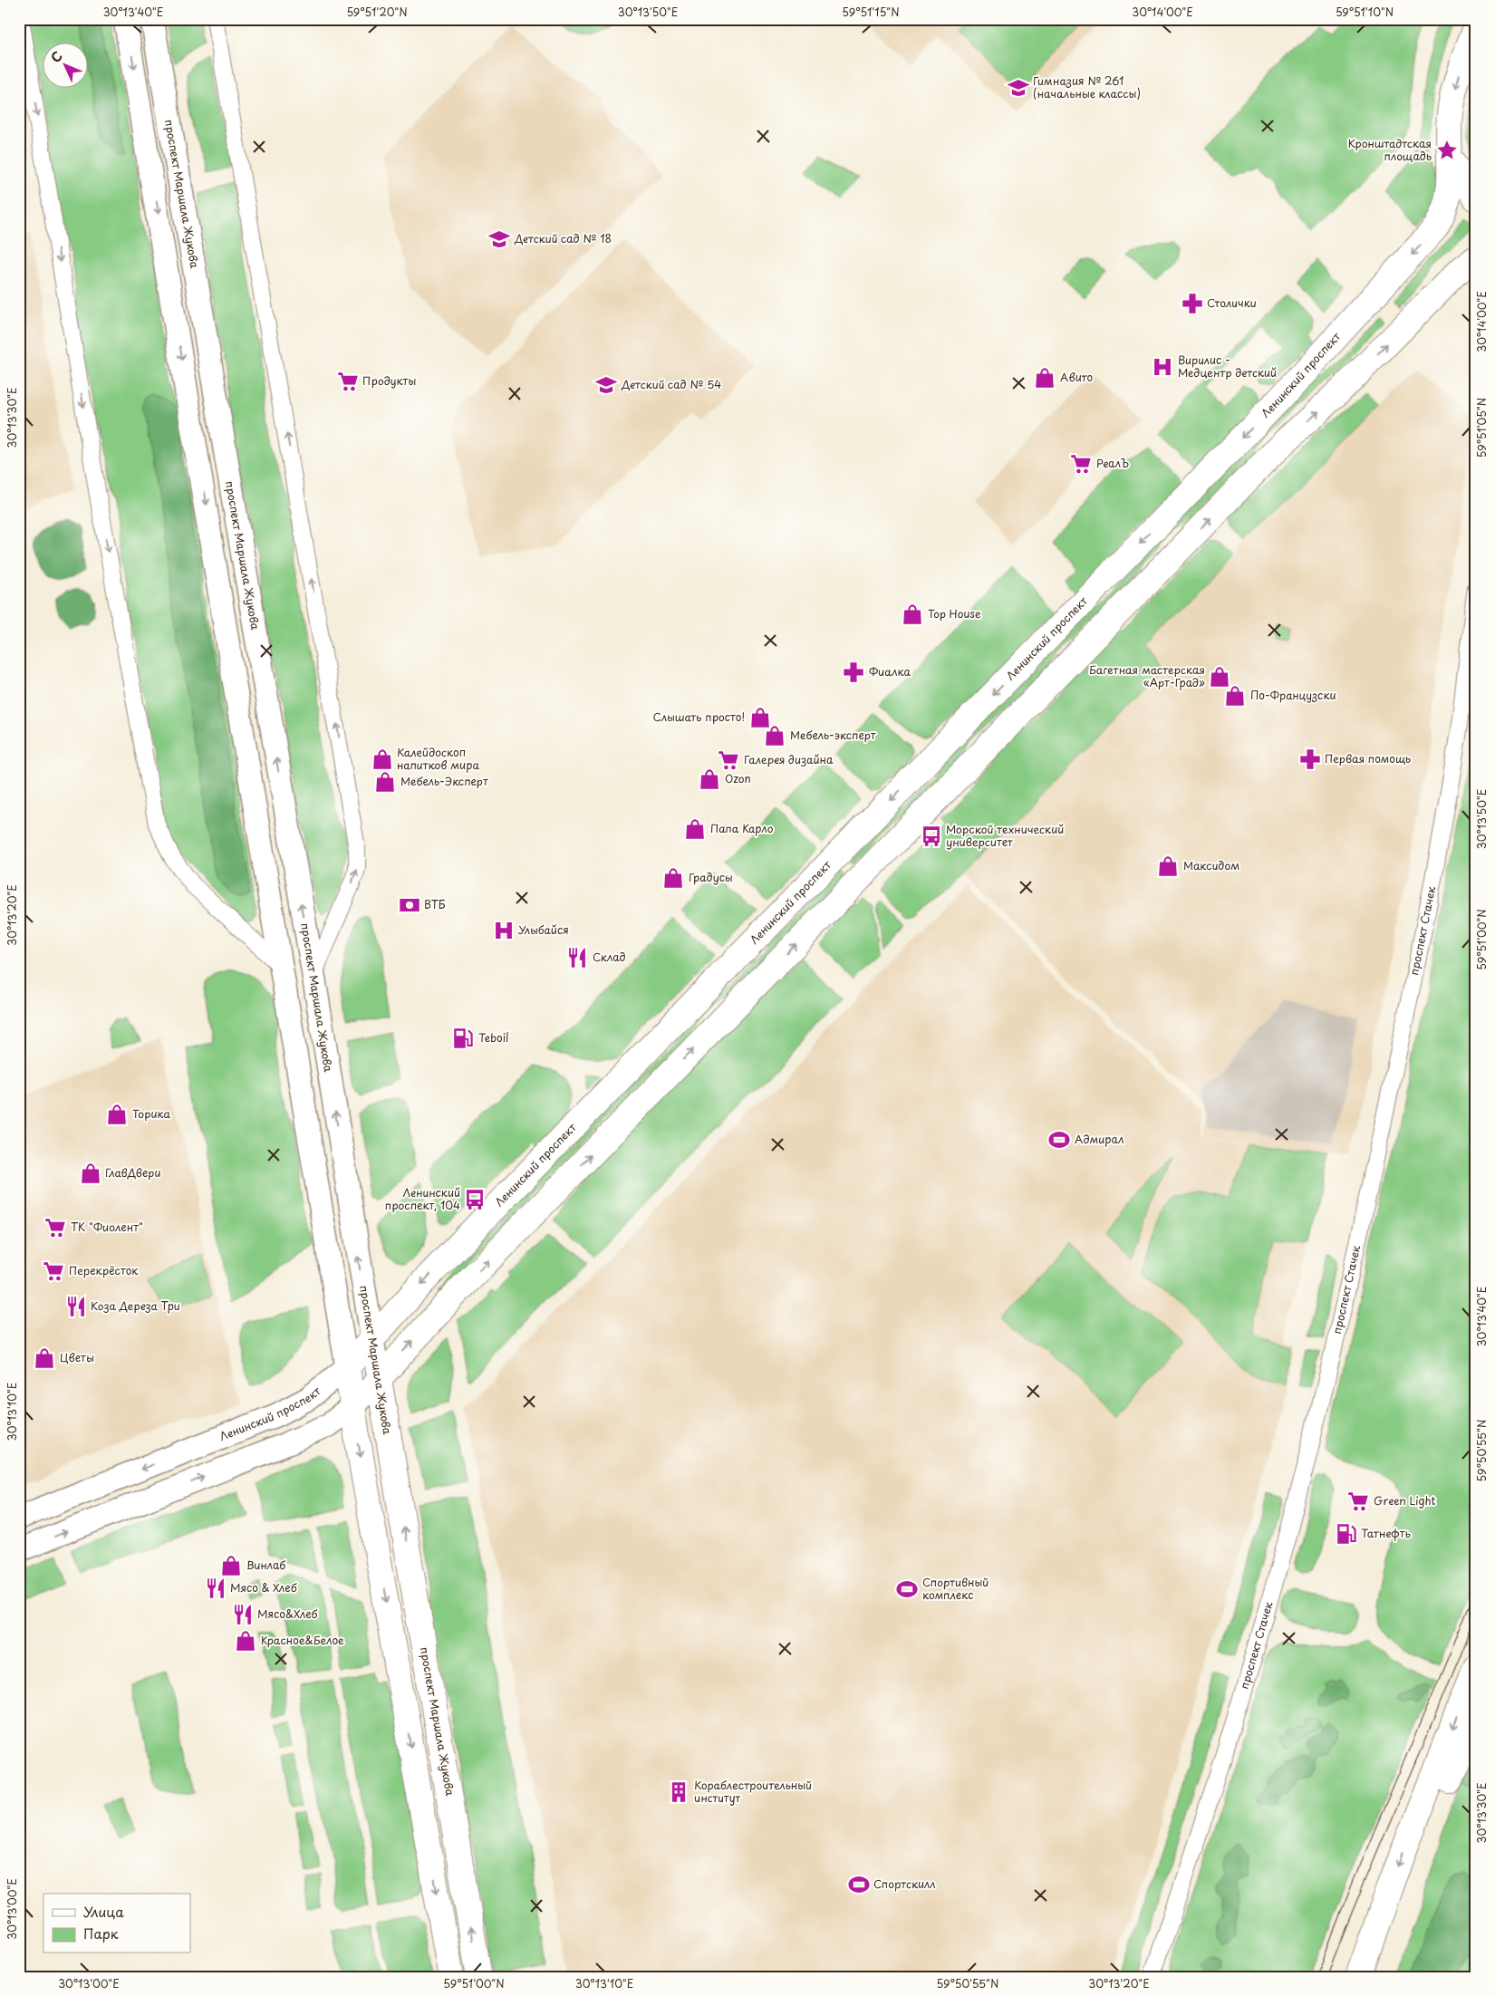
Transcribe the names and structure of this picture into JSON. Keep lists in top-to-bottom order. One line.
{"streets":{"main road":["проспект Маршала Жукова","Ленинский проспект"],"street":["проспект Стачек"]},"crossings":[["проспект Маршала Жукова","Ленинский проспект"]],"places":{"school or university":["Гимназия № 261 (начальные классы)","Детский сад № 18","Детский сад № 54"],"place":["Кронштадтская площадь"],"pharmacy":["Столички","Фиалка","Первая помощь"],"hospital":["Вирилис - Медцентр детский","Улыбайся"],"shop":["Авито","Top House","Багетная мастерская «Арт-Град»","По-Французски","Слышать просто!","Мебель-эксперт","Калейдоскоп напитков мира","Ozon","Мебель-Эксперт","Папа Карло","Максидом","Градусы","Торика","ГлавДвери","Цветы","Винлаб","Красное&Белое"],"supermarket":["Продукты","РеалЪ","Галерея дизайна","ТК \"Фиолент\"","Перекрёсток","Green Light"],"bus stop":["Морской технический университет","Ленинский проспект, 104"],"bank":["ВТБ"],"restaurant":["Склад","Коза Дереза Три","Мясо & Хлеб","Мясо&Хлеб"],"fuel station":["Teboil","Татнефть"],"sports":["Адмирал","Спортивный комплекс","Спортскилл"],"building":["Кораблестроительный институт"]},"legend":["Улица","Парк"],"north":"top left","coordinates":["30°13'40\"E","59°51'20\"N","30°13'50\"E","59°51'15\"N","30°14'00\"E","59°51'10\"N","30°13'30\"E","59°51'05\"N","30°13'20\"E","59°51'00\"N","30°13'10\"E","59°50'55\"N","30°13'00\"E"]}
